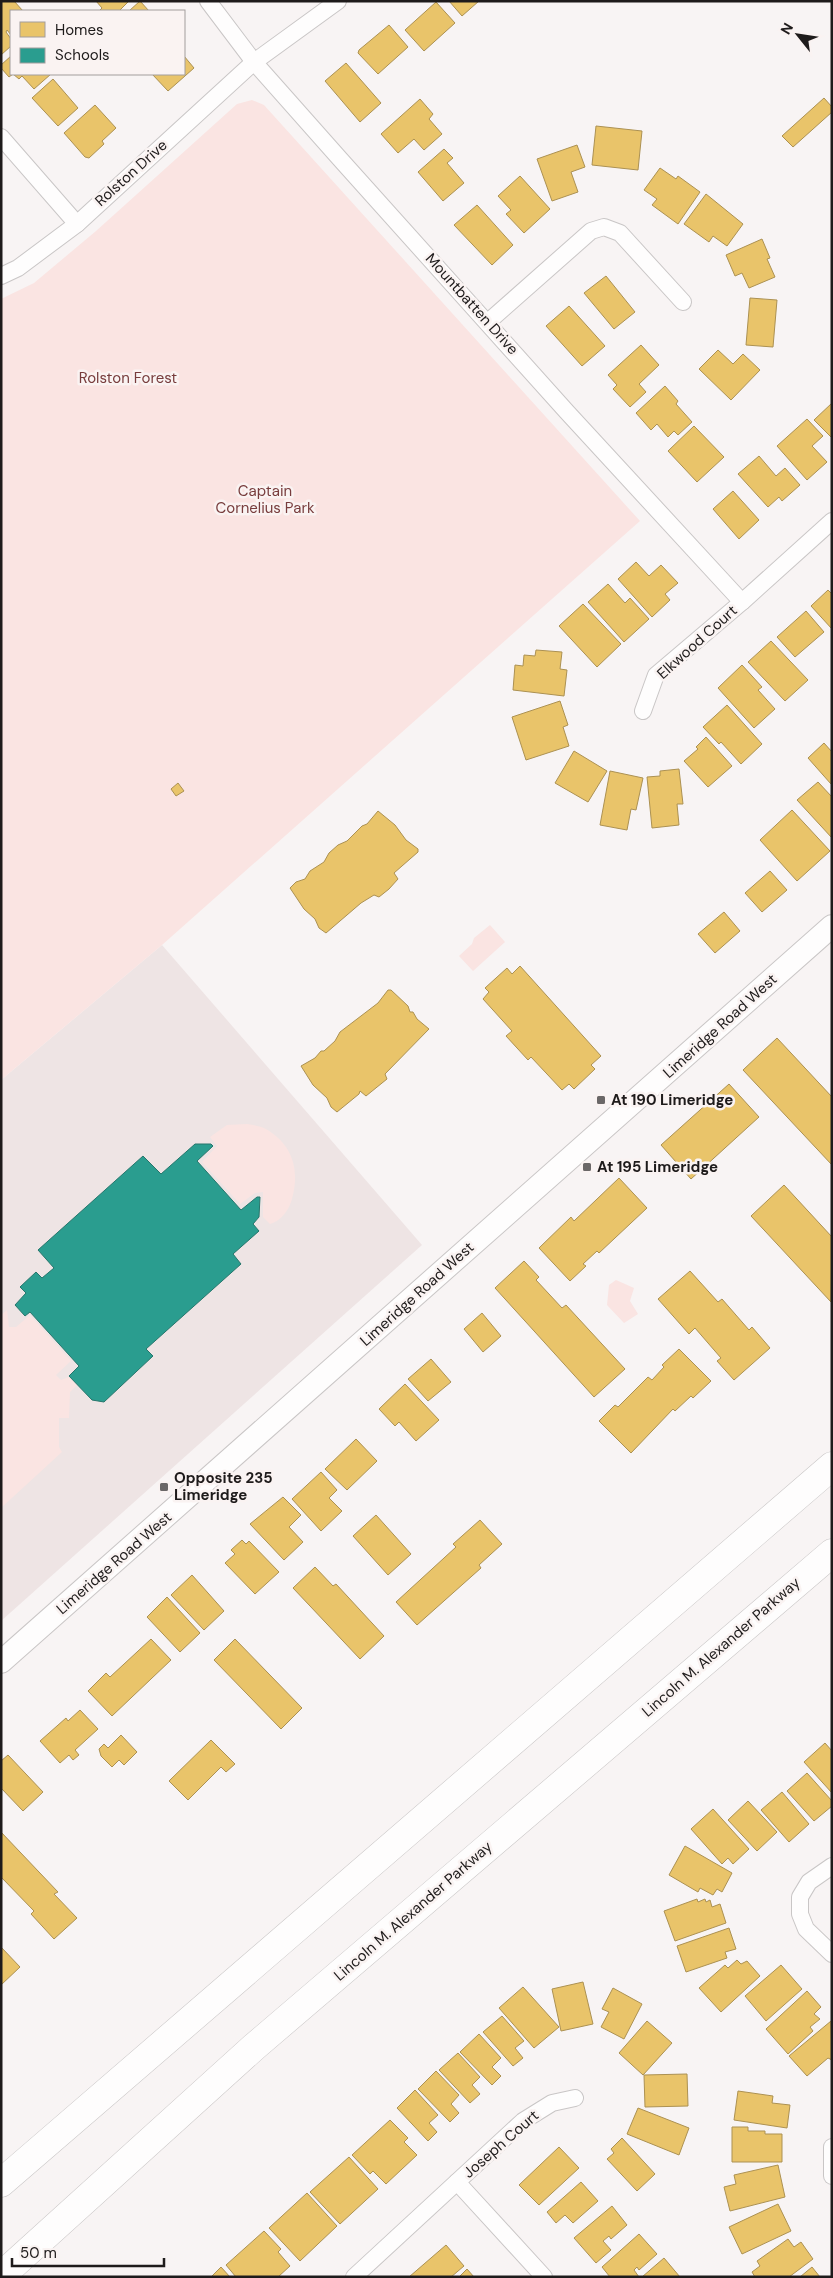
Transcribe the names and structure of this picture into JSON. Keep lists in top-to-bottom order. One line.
{"streets":{"highway":["Lincoln M. Alexander Parkway"],"street":["Rolston Drive","Mountbatten Drive","Elkwood Court","Limeridge Road West","Joseph Court"]},"crossings":[["Rolston Drive","Mountbatten Drive"],["Mountbatten Drive","Elkwood Court"]],"parks":["Rolston Forest","Captain Cornelius Park"],"places":{"transit":["At 190 Limeridge","At 195 Limeridge","Opposite 235 Limeridge"]},"legend":["Homes","Schools"],"scale_bar":"50 m","north":"top left"}
